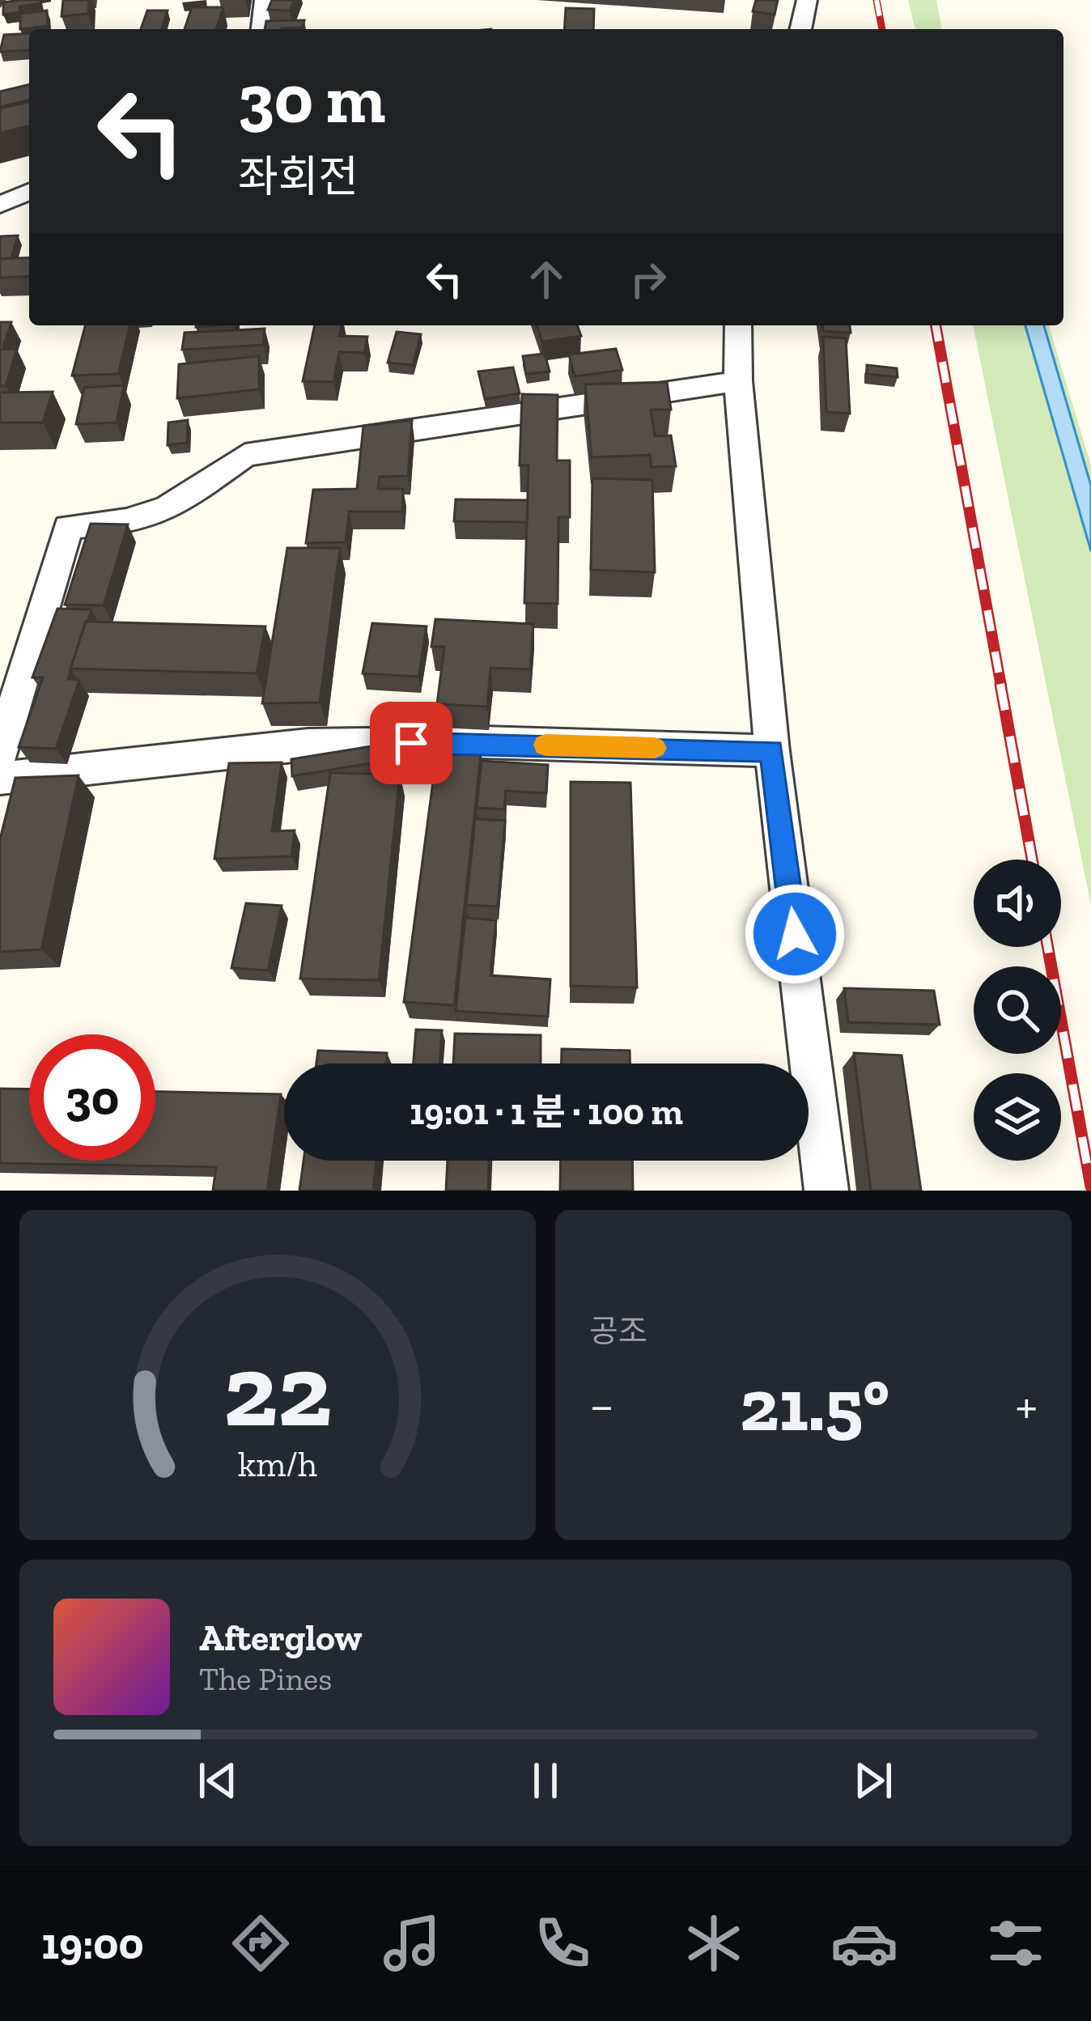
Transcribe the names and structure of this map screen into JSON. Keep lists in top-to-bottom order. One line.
{"page":{"turn":["30 m","좌회전"],"limit":"30","trip":"19:01 · 1 분 · 100 m","tile":"공조","heat":["−","21.5°","+"],"song":["Afterglow","The Pines"],"tabs":"19:00","gauge":["22","km/h"]}}
